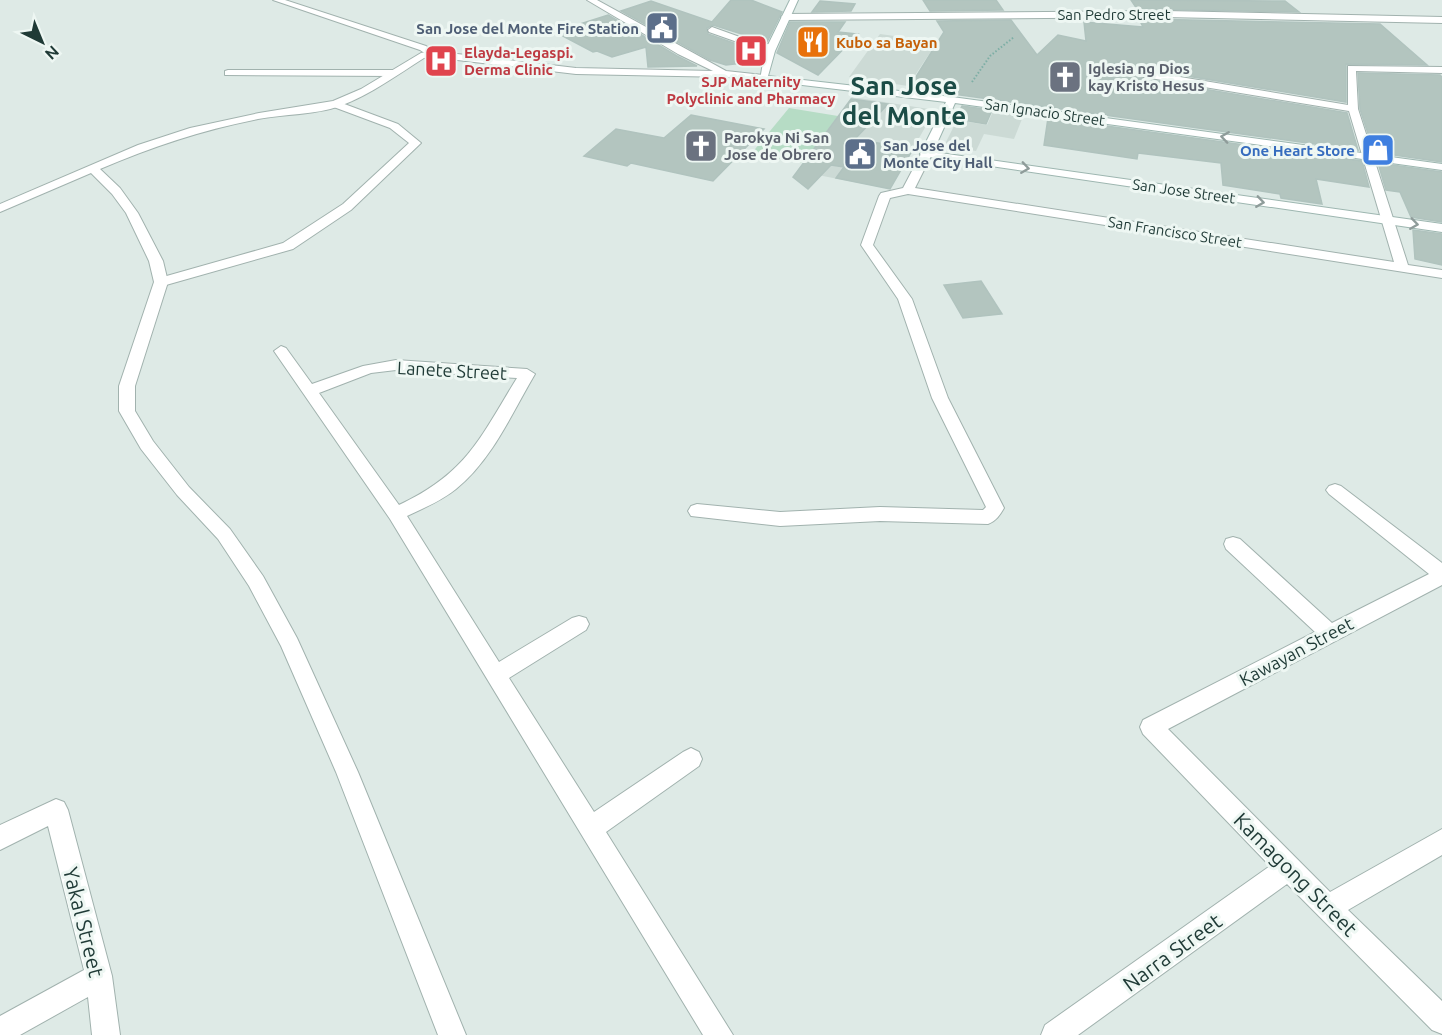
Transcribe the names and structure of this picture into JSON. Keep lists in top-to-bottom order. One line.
{"streets":{"street":["San Pedro Street","San Ignacio Street","San Jose Street","San Francisco Street","Lanete Street","Kawayan Street","Kamagong Street","Yakal Street","Narra Street"]},"crossings":[["Kawayan Street","Kamagong Street"],["Kamagong Street","Narra Street"]],"districts":["San Jose del Monte"],"places":{"public building":["San Jose del Monte Fire Station","San Jose del Monte City Hall"],"restaurant":["Kubo sa Bayan"],"hospital":["SJP Maternity Polyclinic and Pharmacy","Elayda-Legaspi. Derma Clinic"],"church":["Iglesia ng Dios kay Kristo Hesus","Parokya Ni San Jose de Obrero"],"shop":["One Heart Store"]},"north":"bottom right"}
